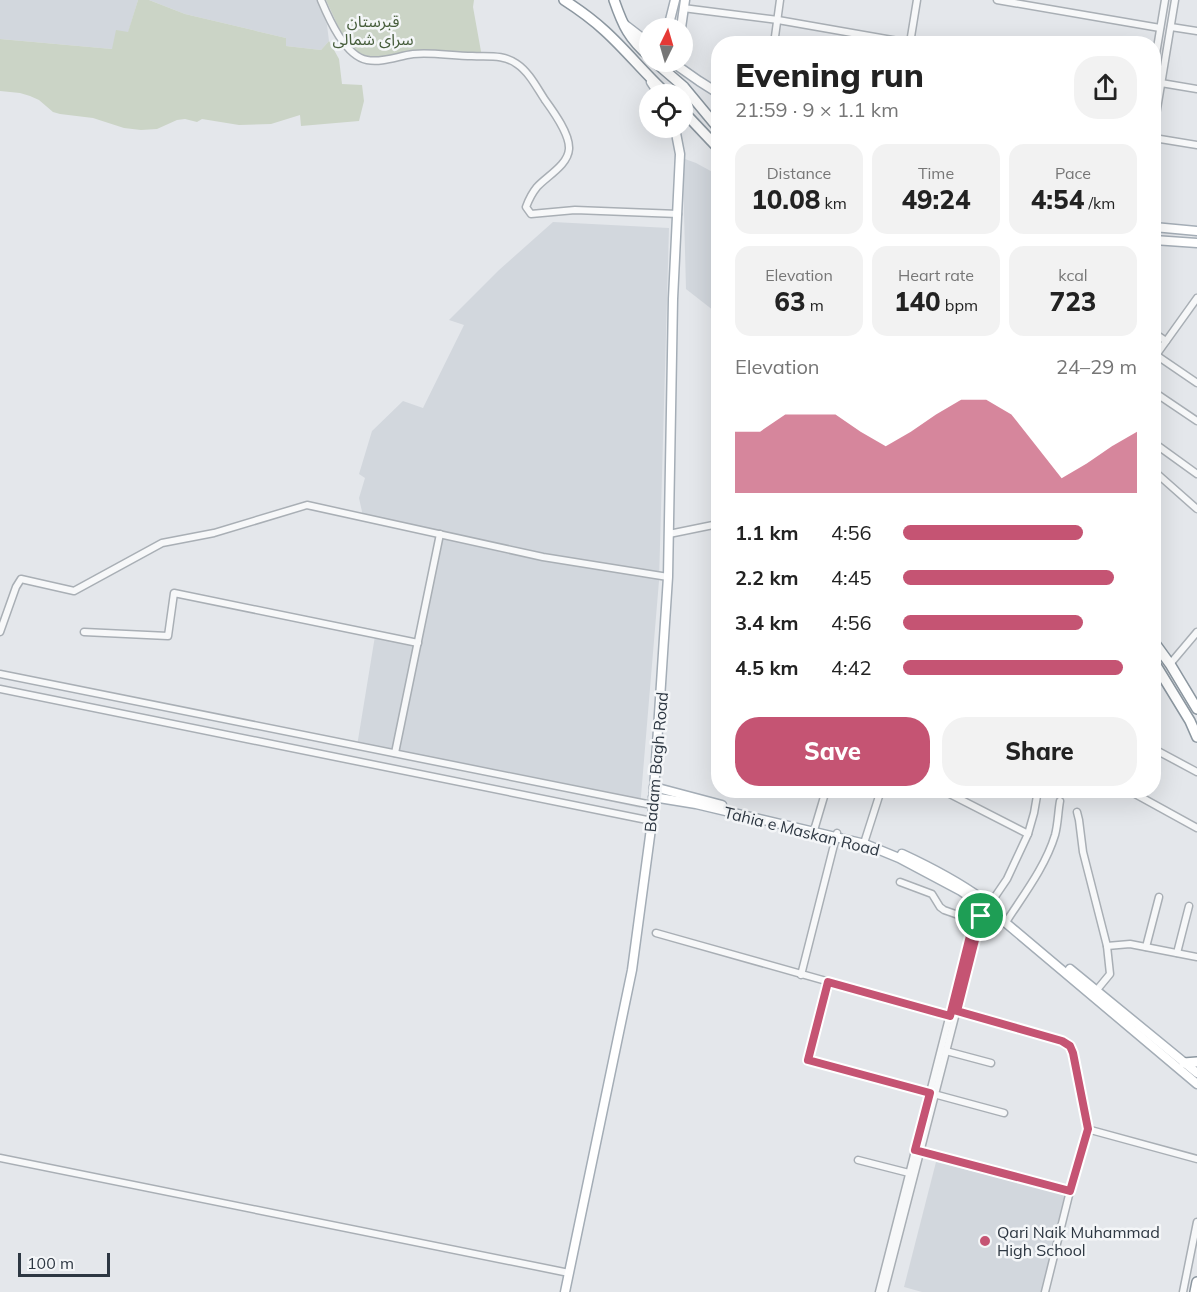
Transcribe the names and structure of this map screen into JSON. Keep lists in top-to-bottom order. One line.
{"streets":{"main road":["Badam Bagh Road","Tahia e Maskan Road"]},"crossings":[["Badam Bagh Road","Tahia e Maskan Road"]],"parks":["قبرستان سرای شمالی"],"places":["Qari Naik Muhammad High School"],"scale_bar":"100 m","north":"top","page":{"heading":["Evening run","21:59 · 9 × 1.1 km"],"stats":[["Distance","10.08 km"],["Time","49:24"],["Pace","4:54 /km"],["Elevation","63 m"],["Heart rate","140 bpm"],["kcal","723"]],"chart":["Elevation","24–29 m"],"list":[{"name":"1.1 km","note":"4:56"},{"name":"2.2 km","note":"4:45"},{"name":"3.4 km","note":"4:56"},{"name":"4.5 km","note":"4:42"}],"buttons":["Save","Share"],"scale":"100 m"}}
